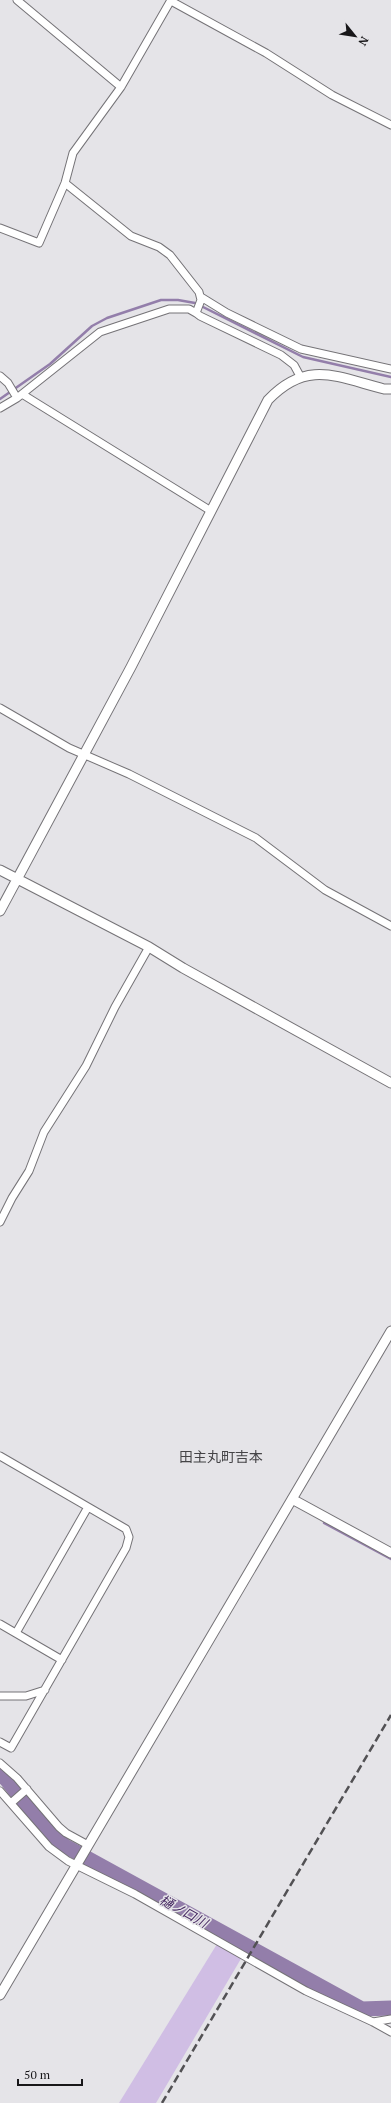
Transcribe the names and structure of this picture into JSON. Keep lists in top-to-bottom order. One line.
{"districts":["田主丸町吉本"],"water":["樋ノ口川"],"scale_bar":"50 m","north":"bottom right"}
